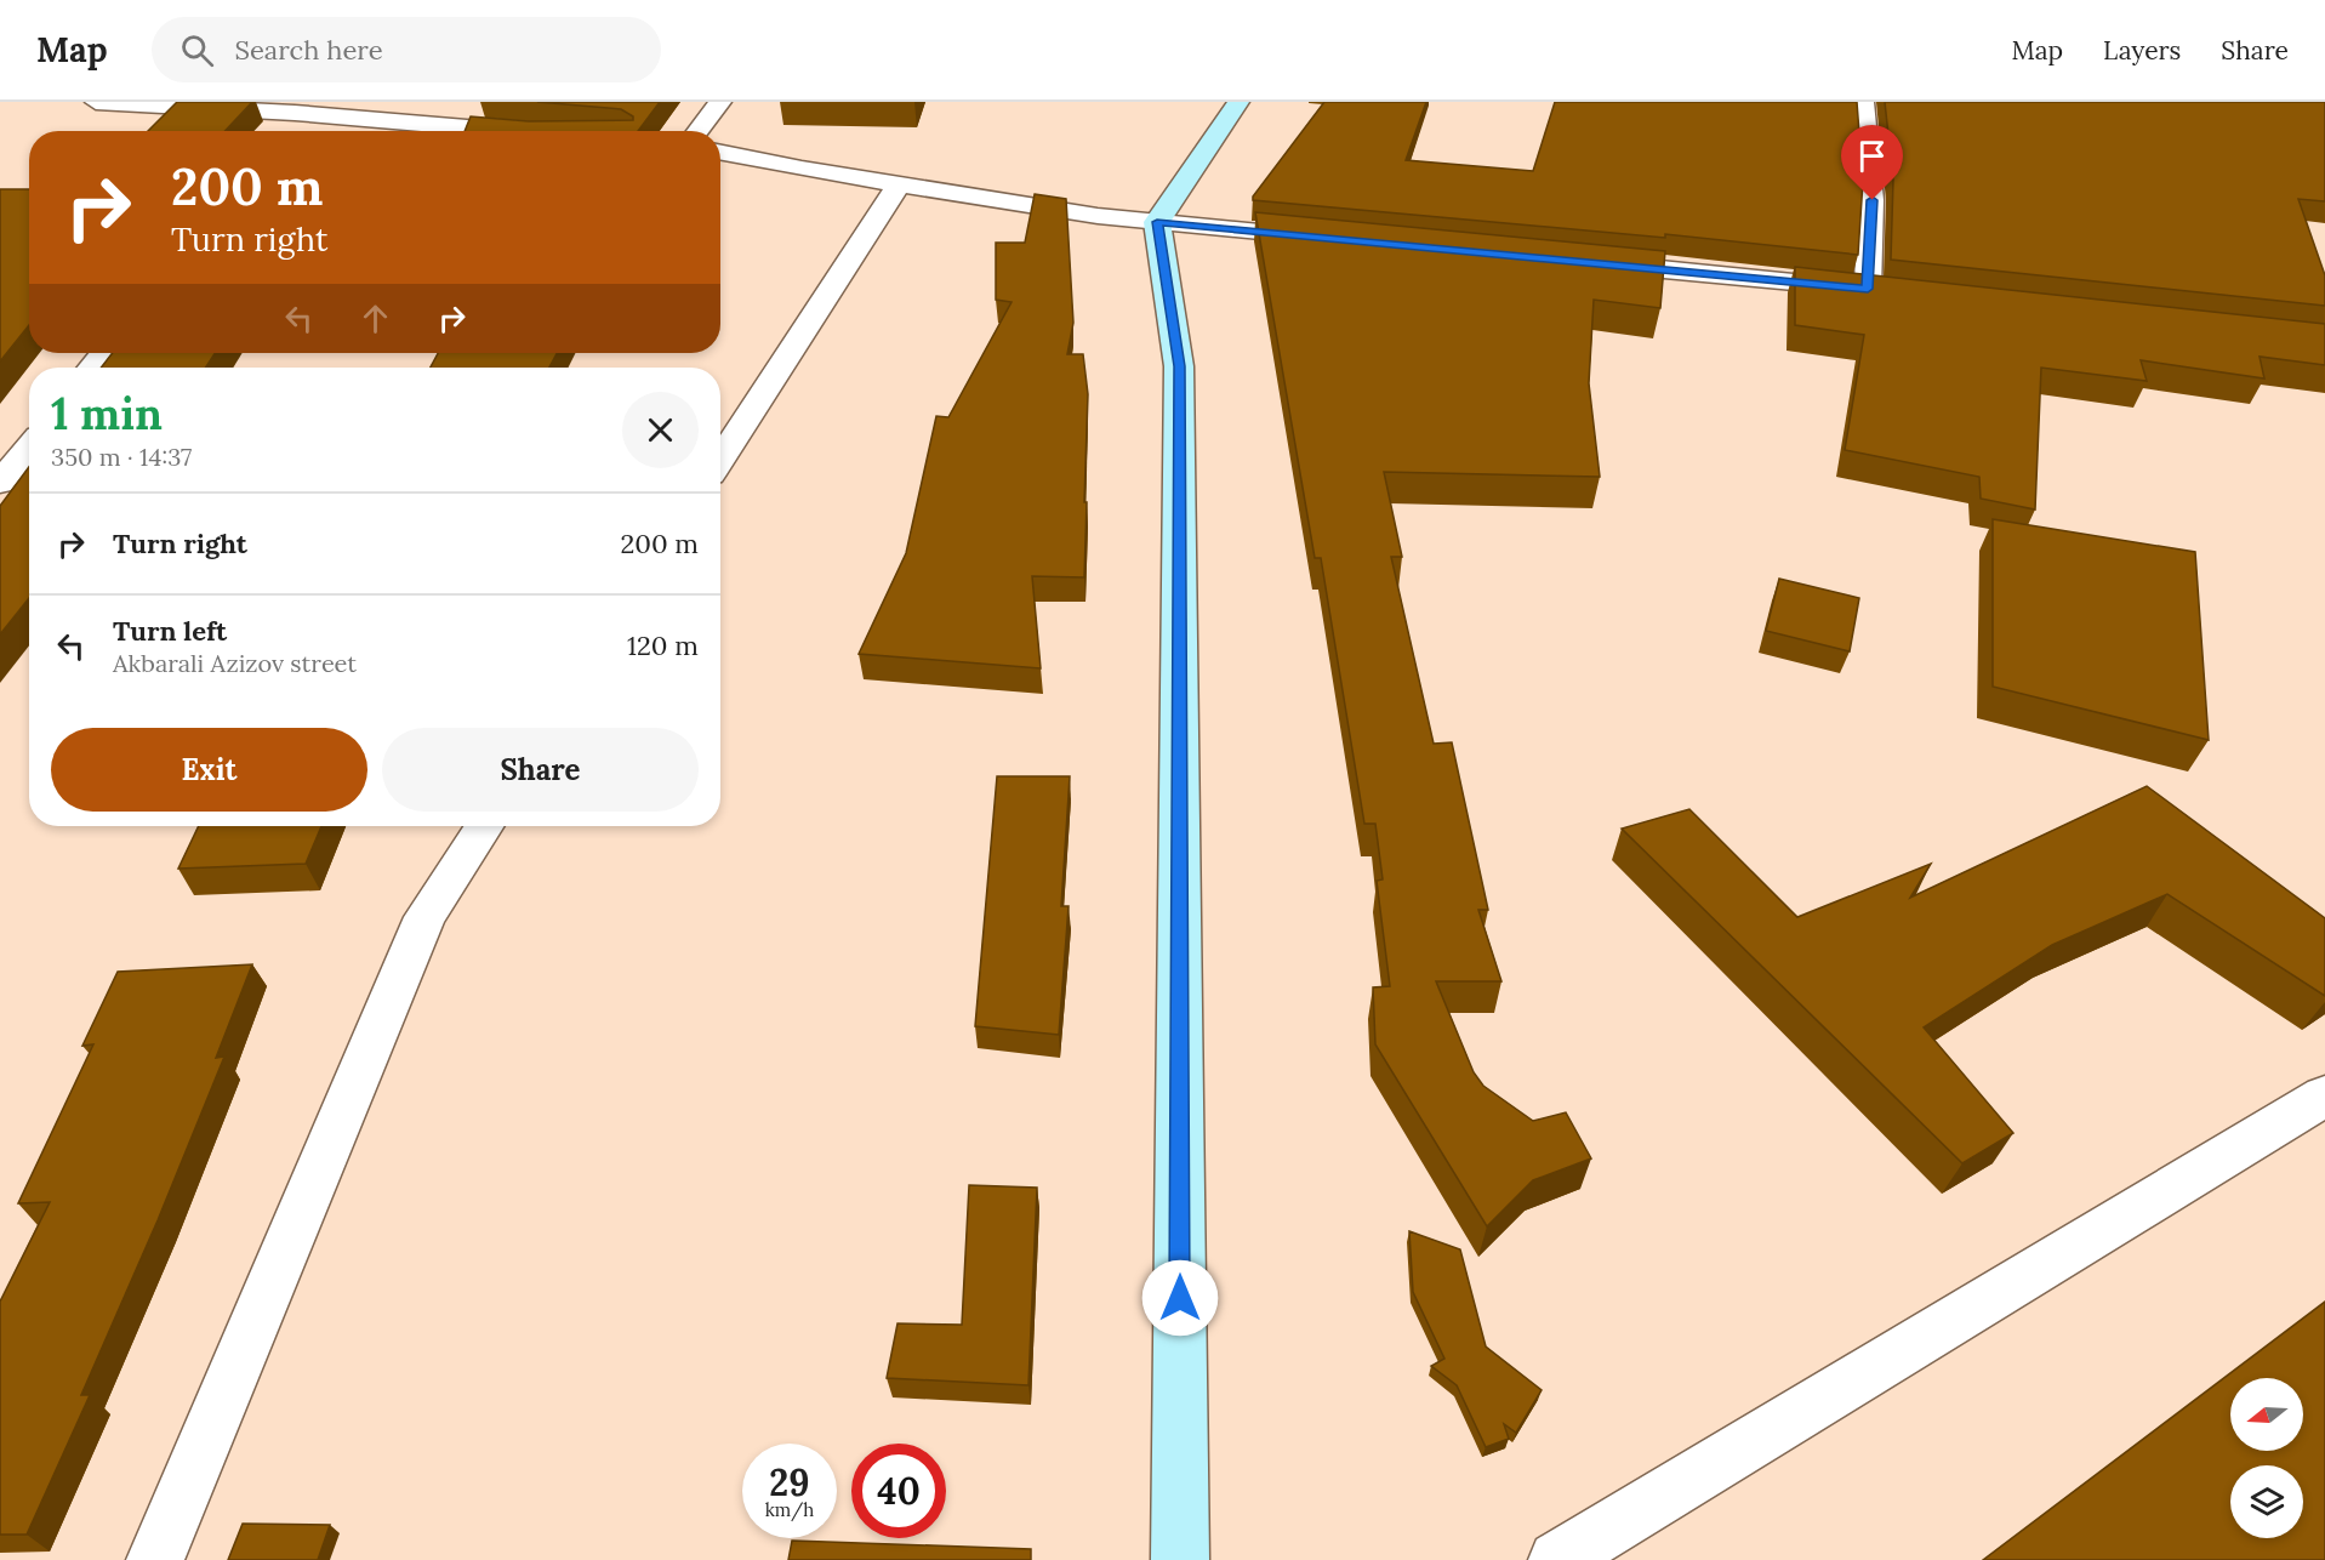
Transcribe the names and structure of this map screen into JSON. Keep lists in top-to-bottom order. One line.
{"north":"left","page":{"header":"Map","search":"Search here","nav":["Map","Layers","Share"],"turn":["200 m","Turn right"],"heading":["1 min","350 m · 14:37"],"list":[{"name":"Turn right","value":"200 m"},{"name":"Turn left","note":"Akbarali Azizov street","value":"120 m"}],"buttons":["Exit","Share"],"speed":"29 km/h","limit":"40"}}
